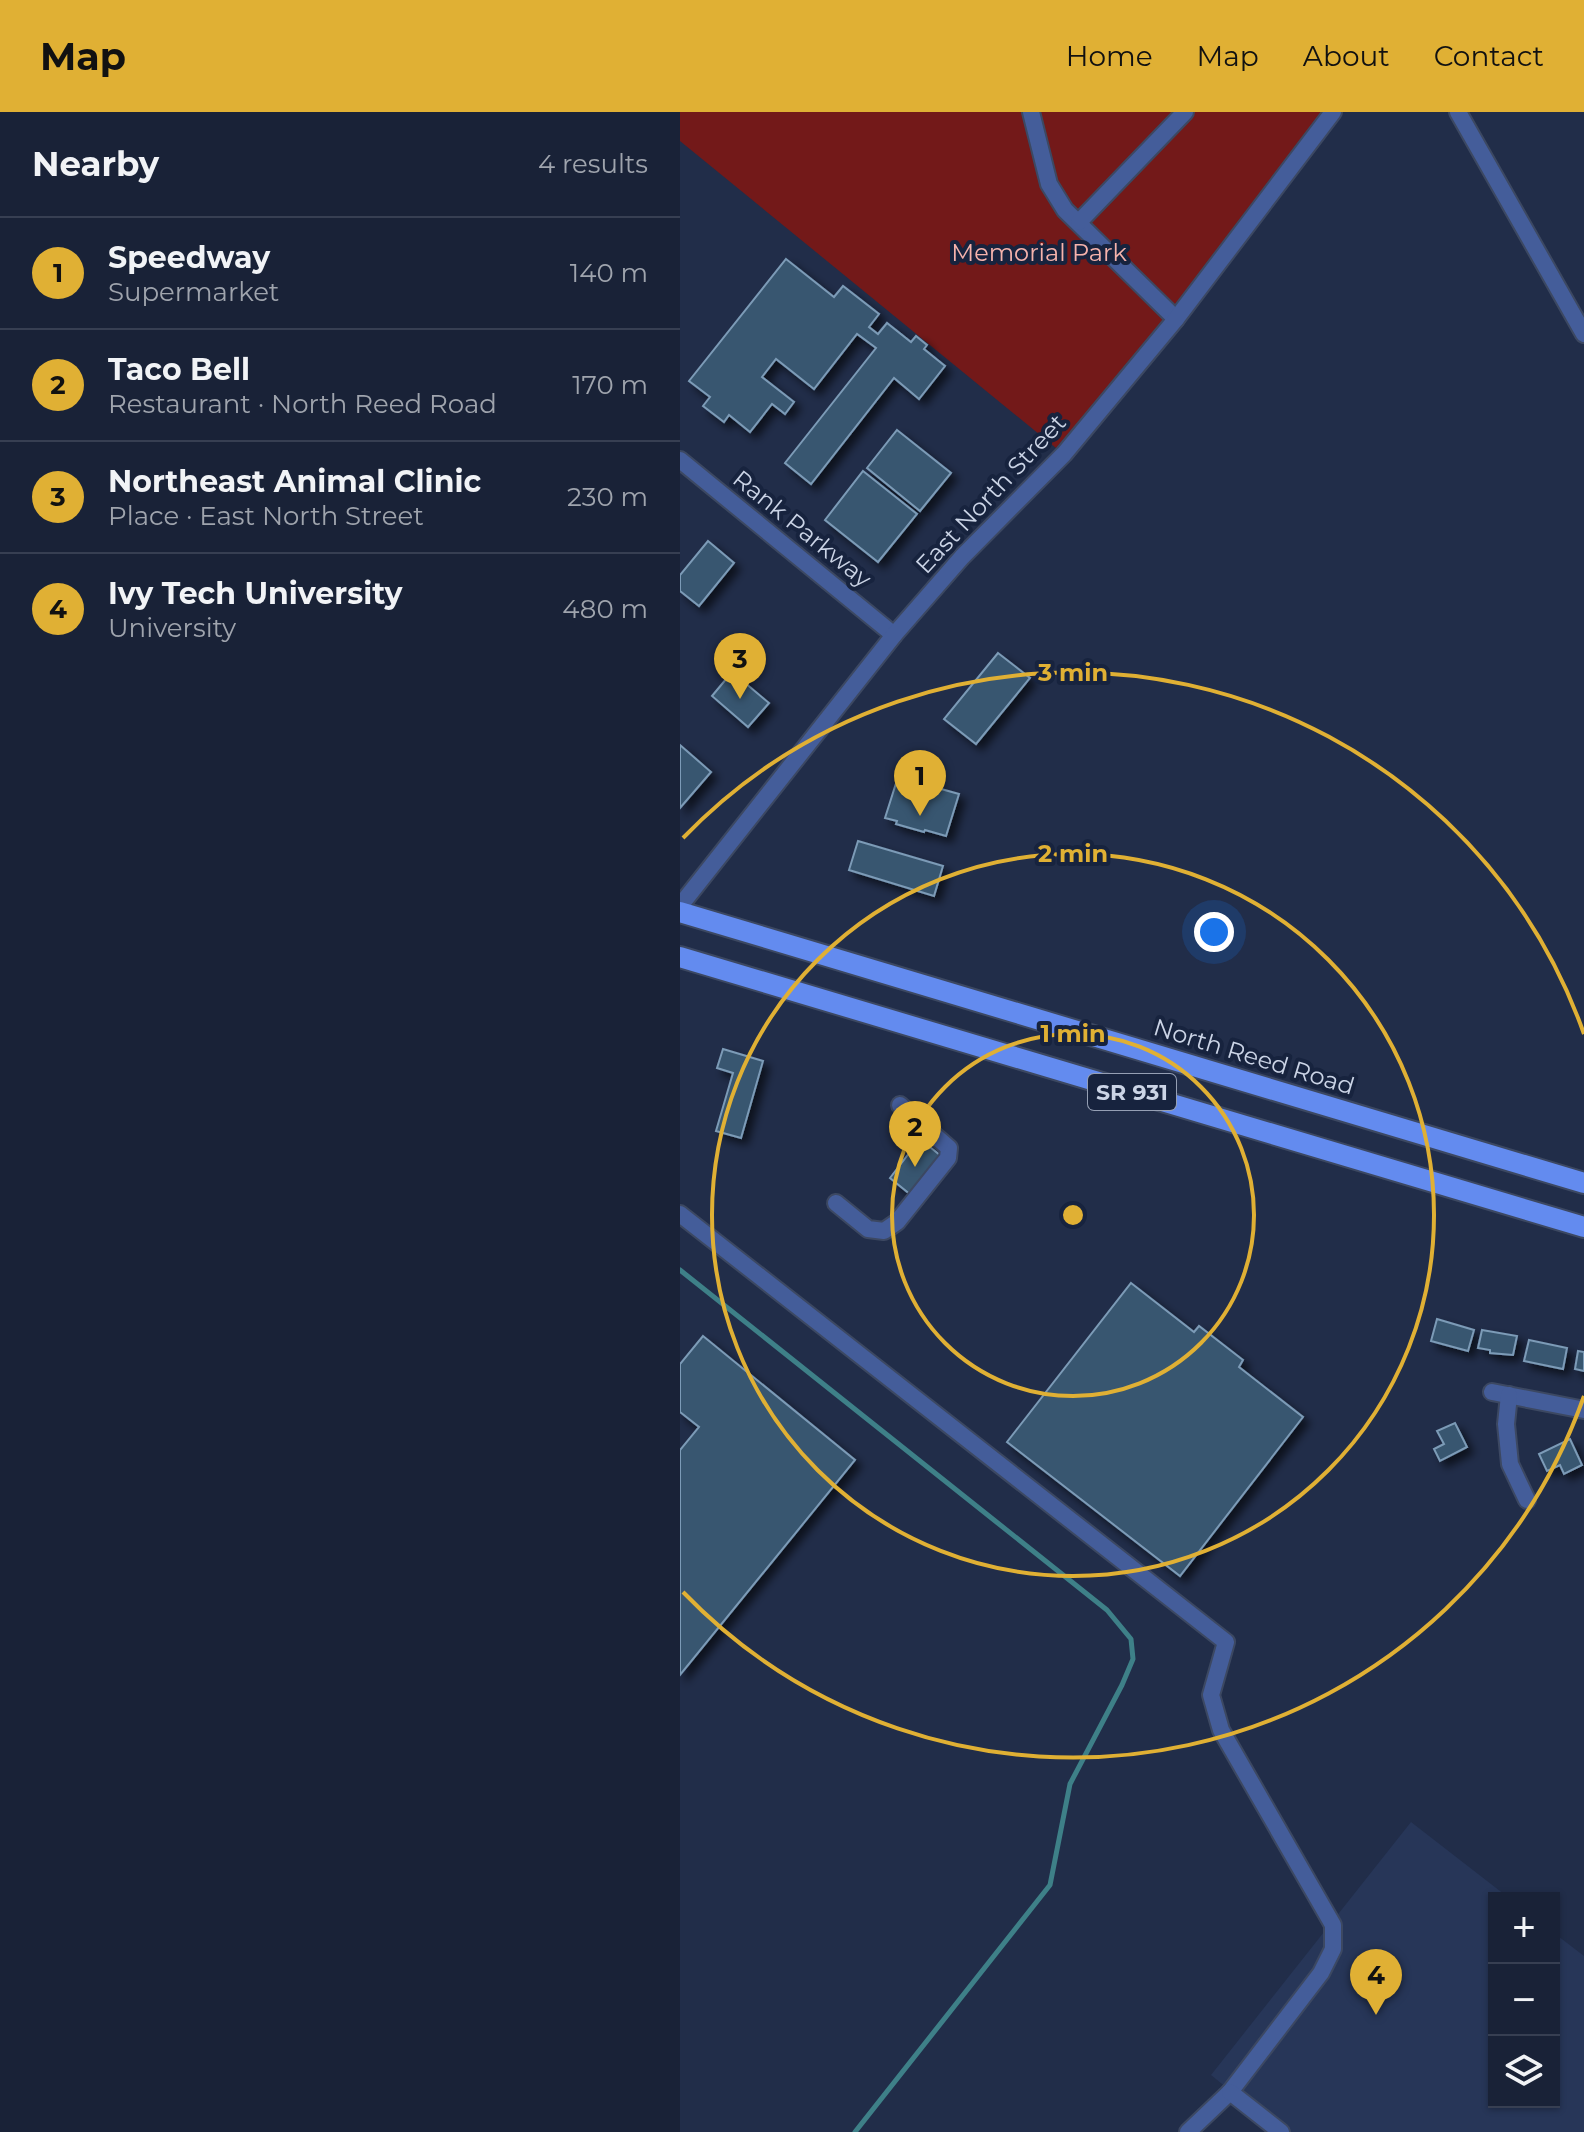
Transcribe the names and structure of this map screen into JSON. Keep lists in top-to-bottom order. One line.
{"streets":{"main road":["North Reed Road","SR 931"],"street":["East North Street","Rank Parkway"]},"crossings":[["East North Street","Rank Parkway"],["East North Street","North Reed Road"]],"parks":["Memorial Park"],"page":{"header":"Map","nav":["Home","Map","About","Contact"],"heading":["Nearby","4 results"],"list":[{"mark":"1","name":"Speedway","note":"Supermarket","value":"140 m"},{"mark":"2","name":"Taco Bell","note":"Restaurant · North Reed Road","value":"170 m"},{"mark":"3","name":"Northeast Animal Clinic","note":"Place · East North Street","value":"230 m"},{"mark":"4","name":"Ivy Tech University","note":"University","value":"480 m"}],"pins":["3","1","2","4"],"map_buttons":["+","−"]},"rings":["3 min","2 min","1 min"]}
